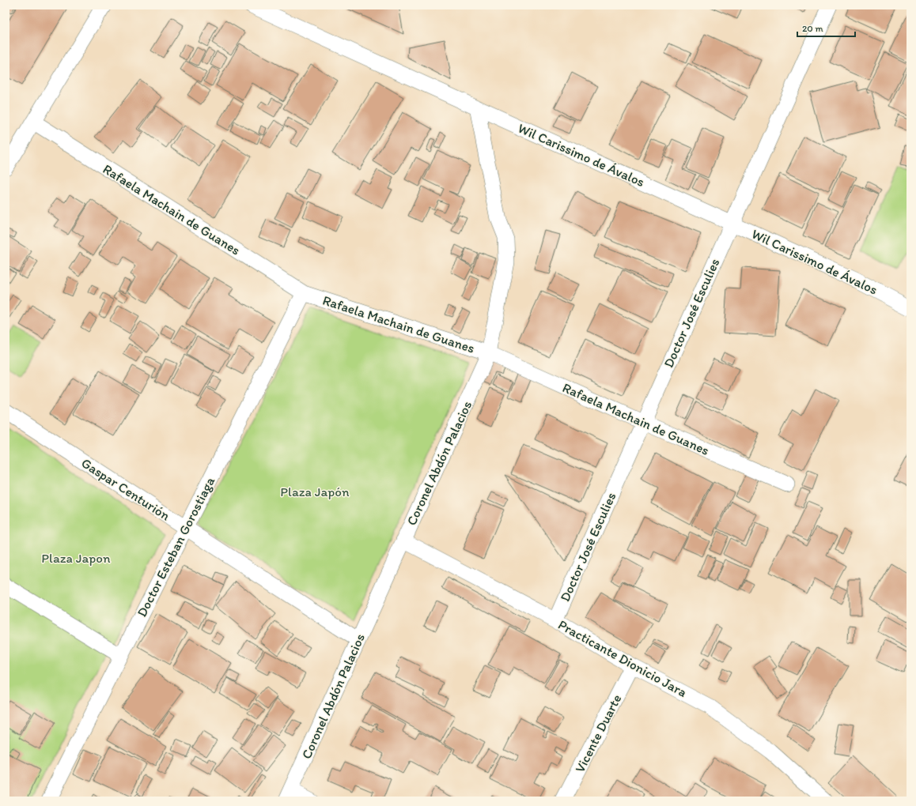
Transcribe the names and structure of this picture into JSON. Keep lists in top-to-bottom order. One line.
{"streets":{"street":["Wil Carissimo de Ávalos","Rafaela Machain de Guanes","Doctor José Esculies","Coronel Abdón Palacios","Gaspar Centurión","Doctor Esteban Gorostiaga","Practicante Dionicio Jara","Vicente Duarte"]},"crossings":[["Wil Carissimo de Ávalos","Doctor José Esculies"],["Wil Carissimo de Ávalos","Coronel Abdón Palacios"],["Rafaela Machain de Guanes","Doctor José Esculies"],["Rafaela Machain de Guanes","Coronel Abdón Palacios"],["Rafaela Machain de Guanes","Doctor Esteban Gorostiaga"],["Doctor José Esculies","Practicante Dionicio Jara"],["Coronel Abdón Palacios","Gaspar Centurión"],["Coronel Abdón Palacios","Practicante Dionicio Jara"],["Gaspar Centurión","Doctor Esteban Gorostiaga"],["Practicante Dionicio Jara","Vicente Duarte"]],"parks":["Plaza Japón","Plaza Japon"],"scale_bar":"20 m"}
